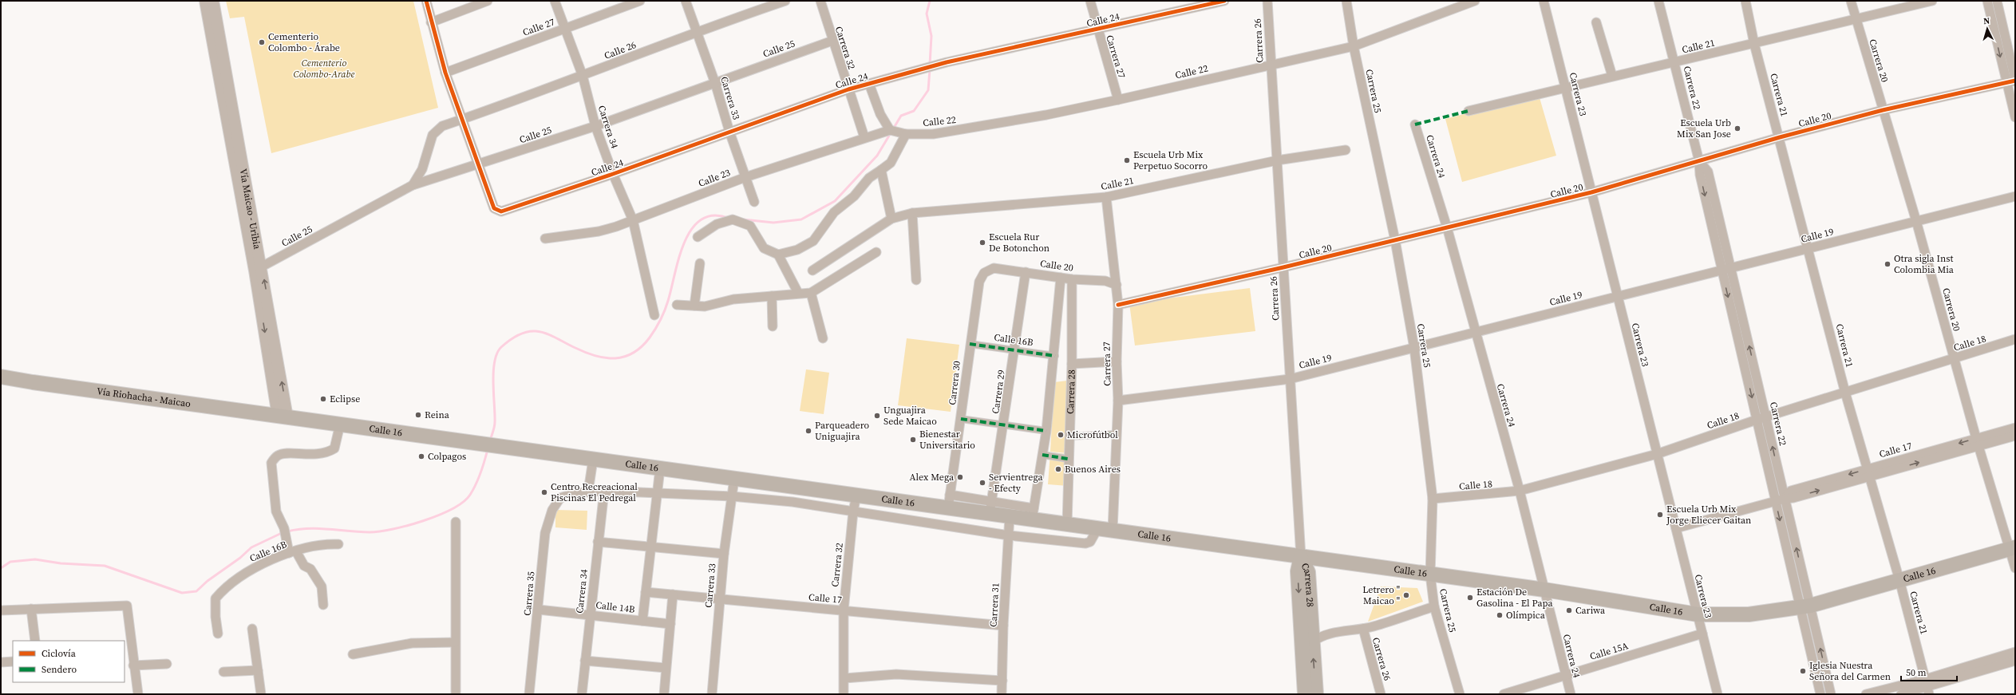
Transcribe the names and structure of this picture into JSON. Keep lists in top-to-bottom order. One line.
{"streets":{"highway":["Carrera 28","Vía Riohacha - Maicao","Calle 16"],"street":["Calle 24","Calle 27","Carrera 26","Calle 21","Carrera 32","Calle 25","Calle 26","Carrera 27","Carrera 20","Calle 22","Carrera 22","Carrera 25","Carrera 23","Carrera 21","Carrera 33","Calle 20","Carrera 34","Carrera 24","Calle 23","Vía Maicao - Uribia","Calle 19","Calle 16B","Calle 18","Carrera 30","Carrera 29","Calle 17","Carrera 35","Carrera 31","Calle 14B","Calle 15A"]},"crossings":[["Calle 24","Carrera 32"],["Calle 24","Calle 25"],["Calle 24","Carrera 27"],["Calle 24","Carrera 33"],["Calle 24","Carrera 34"],["Calle 27","Carrera 34"],["Carrera 26","Calle 21"],["Carrera 26","Calle 22"],["Carrera 26","Calle 20"],["Carrera 26","Calle 19"],["Carrera 26","Carrera 28"],["Carrera 26","Calle 16"],["Calle 21","Carrera 27"],["Calle 21","Carrera 20"],["Calle 21","Carrera 22"],["Calle 21","Carrera 23"],["Calle 21","Carrera 21"],["Carrera 32","Calle 25"],["Carrera 32","Calle 23"],["Carrera 32","Calle 16"],["Carrera 32","Calle 17"],["Calle 25","Calle 26"],["Calle 25","Carrera 33"],["Calle 25","Carrera 34"],["Calle 25","Vía Maicao - Uribia"],["Calle 26","Carrera 33"],["Calle 26","Carrera 34"],["Carrera 27","Calle 22"],["Carrera 27","Calle 20"],["Carrera 27","Calle 19"],["Carrera 27","Calle 16"],["Carrera 20","Calle 20"],["Carrera 20","Calle 19"],["Carrera 20","Calle 18"],["Carrera 20","Calle 16"],["Carrera 20","Calle 17"],["Calle 22","Carrera 25"],["Calle 22","Calle 23"],["Carrera 22","Calle 20"],["Carrera 22","Calle 19"],["Carrera 22","Calle 18"],["Carrera 22","Calle 16"],["Carrera 22","Calle 17"],["Carrera 25","Calle 20"],["Carrera 25","Calle 19"],["Carrera 25","Calle 18"],["Carrera 25","Calle 16"],["Carrera 23","Calle 20"],["Carrera 23","Calle 19"],["Carrera 23","Calle 18"],["Carrera 23","Calle 16"],["Carrera 23","Calle 17"],["Carrera 23","Calle 15A"],["Carrera 21","Calle 20"],["Carrera 21","Calle 19"],["Carrera 21","Calle 18"],["Carrera 21","Calle 16"],["Carrera 21","Calle 17"],["Carrera 33","Calle 23"],["Carrera 33","Calle 16"],["Carrera 33","Calle 17"],["Calle 20","Carrera 24"],["Calle 20","Carrera 30"],["Calle 20","Carrera 29"],["Calle 20","Carrera 28"],["Carrera 34","Calle 23"],["Carrera 34","Calle 14B"],["Carrera 24","Calle 19"],["Carrera 24","Calle 18"],["Carrera 24","Calle 16"],["Carrera 24","Calle 15A"],["Vía Maicao - Uribia","Vía Riohacha - Maicao"],["Vía Maicao - Uribia","Calle 16"],["Calle 16B","Carrera 30"],["Calle 16B","Carrera 29"],["Calle 16B","Carrera 28"],["Carrera 30","Calle 16"],["Carrera 29","Calle 16"],["Carrera 28","Calle 16"],["Vía Riohacha - Maicao","Calle 16"],["Calle 16","Carrera 31"],["Calle 17","Carrera 31"],["Carrera 35","Calle 14B"]],"parks":["Cementerio Colombo-Arabe"],"places":["Cementerio Colombo - Árabe","Escuela Urb Mix San Jose","Escuela Urb Mix Perpetuo Socorro","Escuela Rur De Botonchon","Otra sigla Inst Colombia Mia","Eclipse","Reina","Unguajira Sede Maicao","Parqueadero Uniguajira","Microfútbol","Bienestar Universitario","Colpagos","Buenos Aires","Alex Mega","Servientrega - Efecty","Centro Recreacional Piscinas El Pedregal","Escuela Urb Mix Jorge Eliecer Gaitan","Letrero \" Maicao \"","Estación De Gasolina - El Papa","Cariwa","Olímpica","Iglesia Nuestra Señora del Carmen"],"legend":["Ciclovía","Sendero"],"scale_bar":"50 m","north":"top"}
